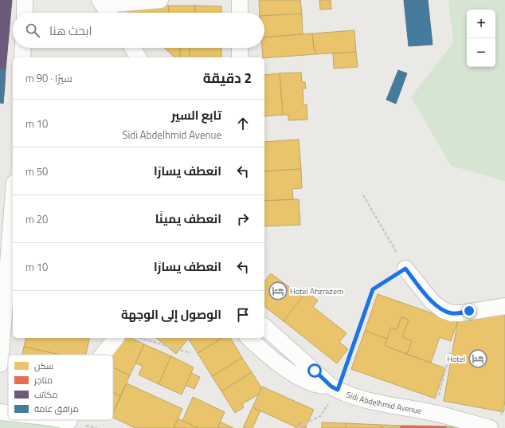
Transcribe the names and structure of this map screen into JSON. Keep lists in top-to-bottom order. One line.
{"streets":{"street":["Sidi Abdelhmid Avenue"]},"places":{"hotel":["Hotel Ahzrazem","Hotel"]},"legend":["سكن","متاجر","مكاتب","مرافق عامة"],"page":{"map_buttons":["+","−"],"search":"ابحث هنا","heading":["2 دقيقة","سيرًا · 90 m"],"list":[["تابع السير","Sidi Abdelhmid Avenue","10 m"],["انعطف يسارًا","50 m"],["انعطف يمينًا","20 m"],["انعطف يسارًا","10 m"],"الوصول إلى الوجهة"]}}
